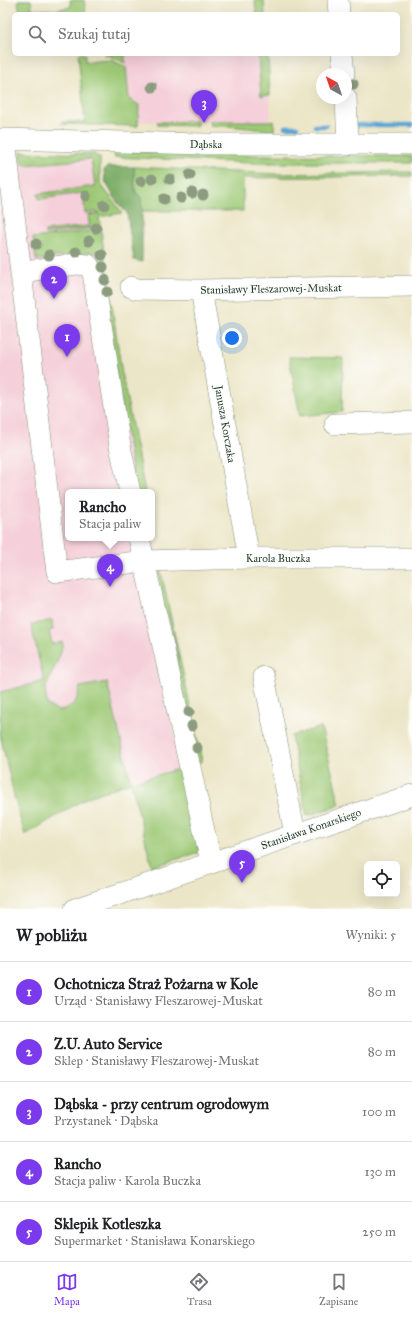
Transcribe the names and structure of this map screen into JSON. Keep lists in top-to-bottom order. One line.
{"streets":{"street":["Dąbska","Stanisławy Fleszarowej-Muskat","Janusza Korczaka","Karola Buczka","Stanisława Konarskiego"]},"crossings":[["Stanisławy Fleszarowej-Muskat","Janusza Korczaka"],["Janusza Korczaka","Karola Buczka"]],"north":"top left","page":{"search":"Szukaj tutaj","pins":["3","2","1","4","5"],"popup":["Rancho","Stacja paliw"],"heading":["W pobliżu","Wyniki: 5"],"list":[{"mark":"1","name":"Ochotnicza Straż Pożarna w Kole","note":"Urząd · Stanisławy Fleszarowej-Muskat","value":"80 m"},{"mark":"2","name":"Z.U. Auto Service","note":"Sklep · Stanisławy Fleszarowej-Muskat","value":"80 m"},{"mark":"3","name":"Dąbska - przy centrum ogrodowym","note":"Przystanek · Dąbska","value":"100 m"},{"mark":"4","name":"Rancho","note":"Stacja paliw · Karola Buczka","value":"130 m"},{"mark":"5","name":"Sklepik Kotleszka","note":"Supermarket · Stanisława Konarskiego","value":"250 m"}],"nav":["Mapa","Trasa","Zapisane"]}}
